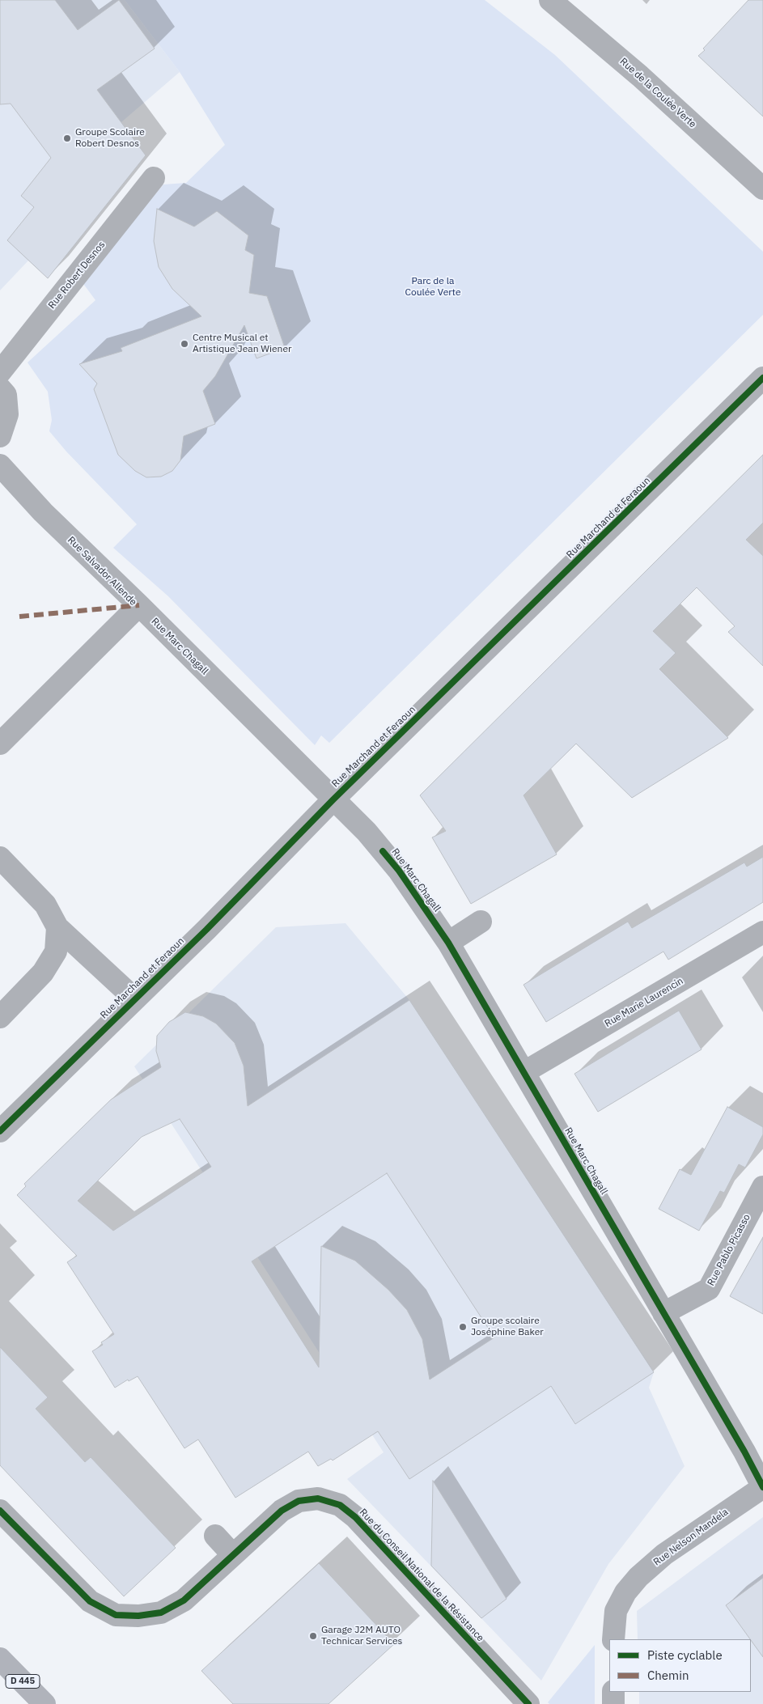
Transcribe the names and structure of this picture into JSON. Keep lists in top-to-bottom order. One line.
{"streets":{"main road":["D 445"],"street":["Rue de la Coulée Verte","Rue Robert Desnos","Rue Marchand et Feraoun","Rue Salvador Allende","Rue Marc Chagall","Rue Marie Laurencin","Rue Pablo Picasso","Rue Nelson Mandela","Rue du Conseil National de la Résistance"]},"crossings":[["Rue Marchand et Feraoun","Rue Marc Chagall"],["Rue Salvador Allende","Rue Marc Chagall"],["Rue Marc Chagall","Rue Marie Laurencin"],["Rue Marc Chagall","Rue Pablo Picasso"],["Rue Marc Chagall","Rue Nelson Mandela"]],"parks":["Parc de la Coulée Verte"],"places":["Groupe Scolaire Robert Desnos","Centre Musical et Artistique Jean Wiener","Groupe scolaire Joséphine Baker","Garage J2M AUTO Technicar Services"],"legend":["Piste cyclable","Chemin"]}
